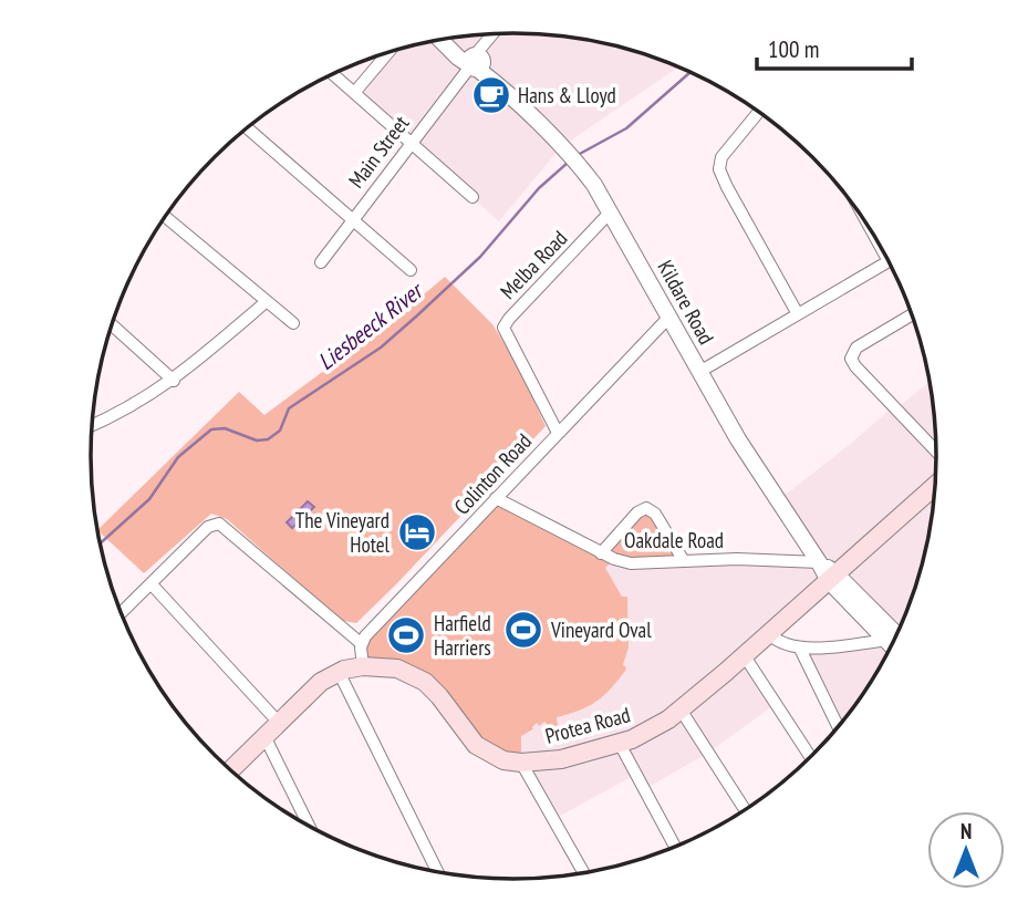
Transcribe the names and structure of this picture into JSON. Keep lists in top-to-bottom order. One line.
{"streets":{"main road":["Protea Road"],"street":["Main Street","Melba Road","Kildare Road","Colinton Road","Oakdale Road"]},"crossings":[["Main Street","Kildare Road"],["Melba Road","Kildare Road"],["Melba Road","Colinton Road"],["Kildare Road","Colinton Road"],["Kildare Road","Oakdale Road"],["Colinton Road","Oakdale Road"]],"water":["Liesbeeck River"],"places":{"cafe":["Hans & Lloyd"],"hotel":["The Vineyard Hotel"],"sports":["Vineyard Oval","Harfield Harriers"]},"scale_bar":"100 m","north":"top"}
